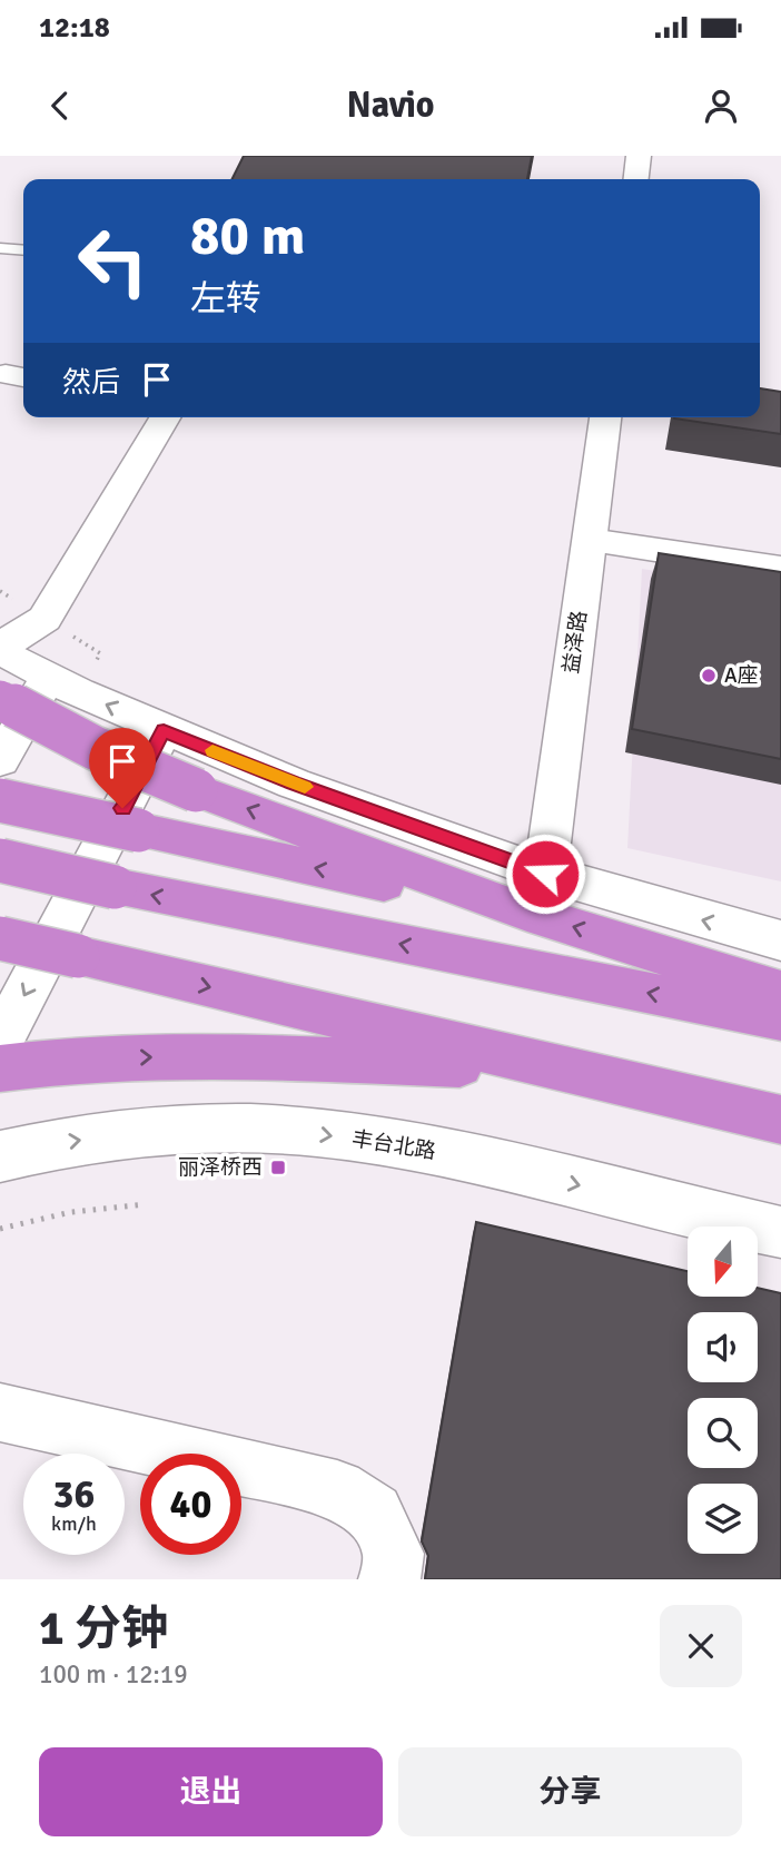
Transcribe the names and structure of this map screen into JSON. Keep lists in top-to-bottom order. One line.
{"streets":{"street":["益泽路","丰台北路"]},"places":{"other":["A座"],"transit":["丽泽桥西"]},"north":"bottom","page":{"status":"12:18","header":"Navio","turn":["80 m","左转"],"then":"然后","speed":"36 km/h","limit":"40","heading":["1 分钟","100 m · 12:19"],"buttons":["退出","分享"]}}
